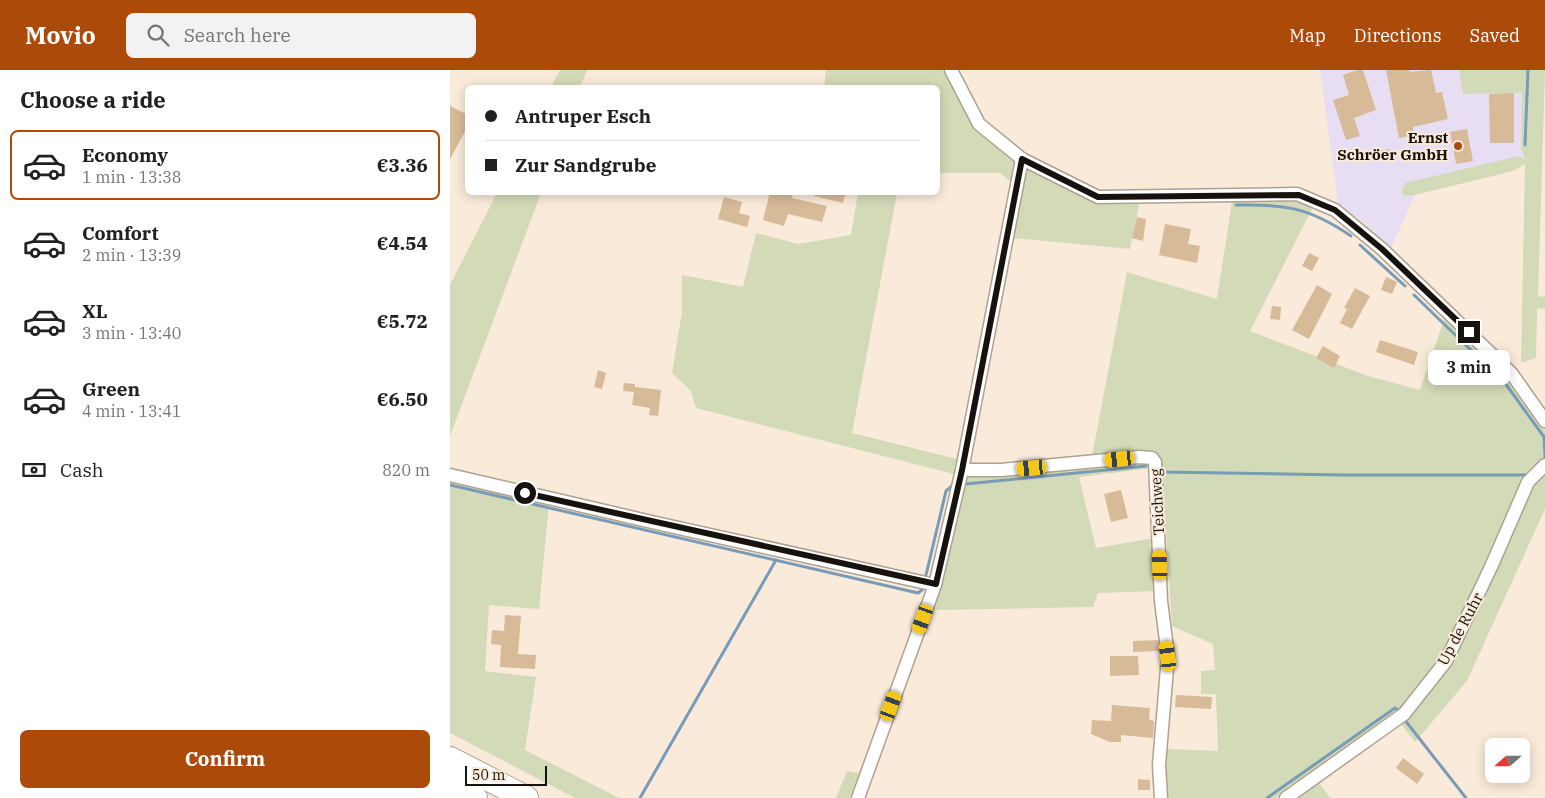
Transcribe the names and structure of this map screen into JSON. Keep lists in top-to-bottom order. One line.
{"streets":{"street":["Teichweg","Up de Ruhr"]},"places":["Ernst Schröer GmbH"],"scale_bar":"50 m","north":"left","page":{"header":"Movio","search":"Search here","nav":["Map","Directions","Saved"],"heading":"Choose a ride","banner":["Antruper Esch","Zur Sandgrube"],"list":[{"name":"Economy","note":"1 min · 13:38","value":"€3.36"},{"name":"Comfort","note":"2 min · 13:39","value":"€4.54"},{"name":"XL","note":"3 min · 13:40","value":"€5.72"},{"name":"Green","note":"4 min · 13:41","value":"€6.50"}],"bubble":"3 min","pay":["Cash","820 m"],"buttons":"Confirm","scale":"50 m"}}
